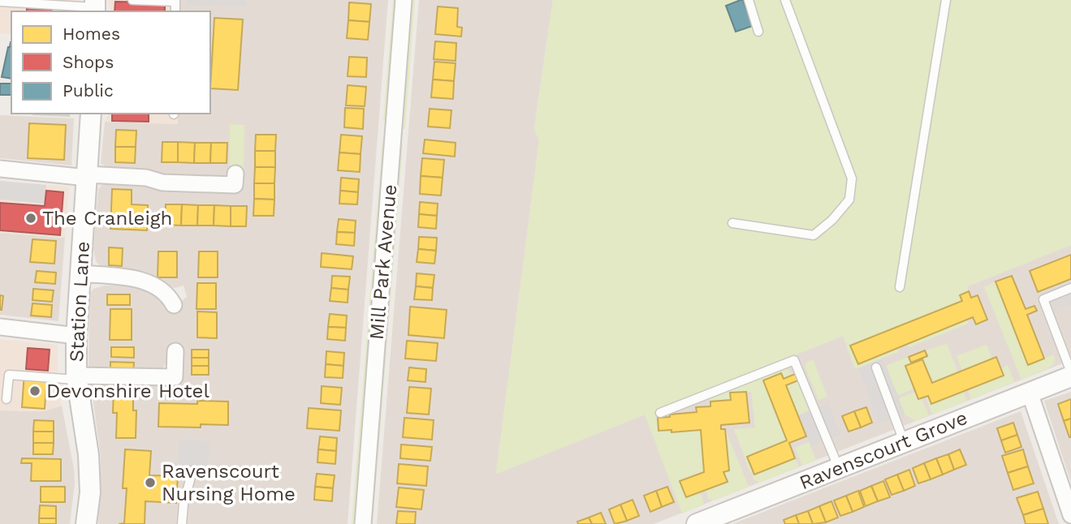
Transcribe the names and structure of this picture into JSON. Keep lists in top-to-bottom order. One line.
{"streets":{"street":["Mill Park Avenue","Station Lane","Ravenscourt Grove"]},"places":["The Cranleigh","Devonshire Hotel","Ravenscourt Nursing Home"],"legend":["Homes","Shops","Public"]}
